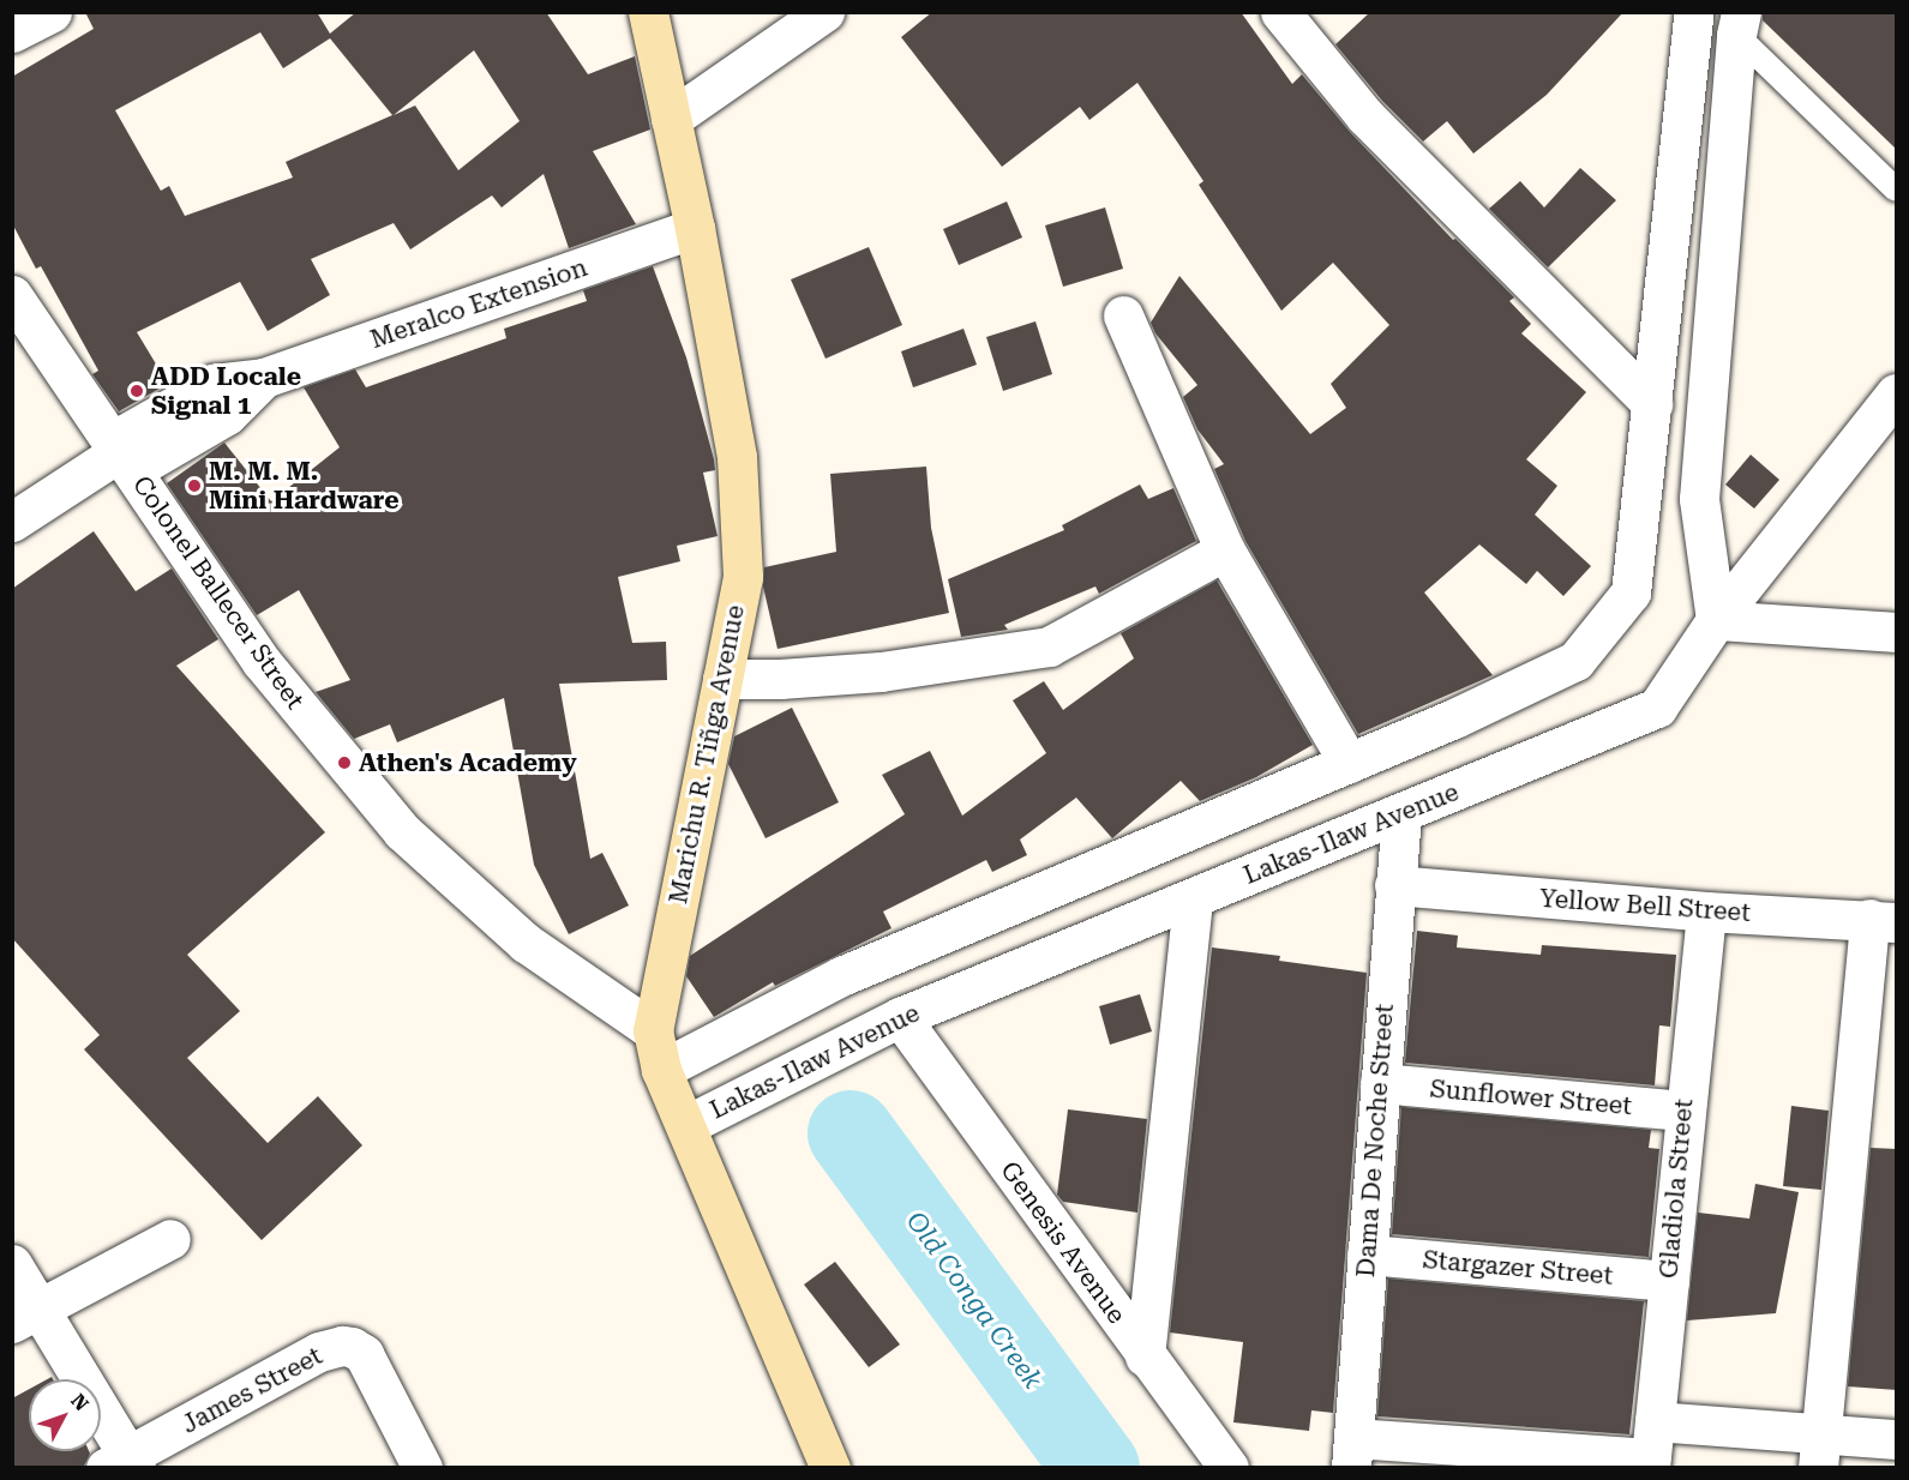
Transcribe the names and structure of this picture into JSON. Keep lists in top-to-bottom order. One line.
{"streets":{"main road":["Marichu R. Tiñga Avenue"],"street":["Meralco Extension","Colonel Ballecer Street","Lakas-Ilaw Avenue","Yellow Bell Street","Sunflower Street","Dama De Noche Street","Gladiola Street","Genesis Avenue","Stargazer Street","James Street"]},"crossings":[["Meralco Extension","Colonel Ballecer Street"],["Meralco Extension","Marichu R. Tiñga Avenue"],["Colonel Ballecer Street","Marichu R. Tiñga Avenue"],["Marichu R. Tiñga Avenue","Lakas-Ilaw Avenue"],["Lakas-Ilaw Avenue","Dama De Noche Street"],["Lakas-Ilaw Avenue","Genesis Avenue"],["Yellow Bell Street","Dama De Noche Street"],["Yellow Bell Street","Gladiola Street"],["Sunflower Street","Dama De Noche Street"],["Sunflower Street","Gladiola Street"],["Dama De Noche Street","Stargazer Street"],["Gladiola Street","Stargazer Street"]],"water":["Old Conga Creek"],"places":["ADD Locale Signal 1","M. M. M. Mini Hardware","Athen's Academy"],"north":"top right"}
